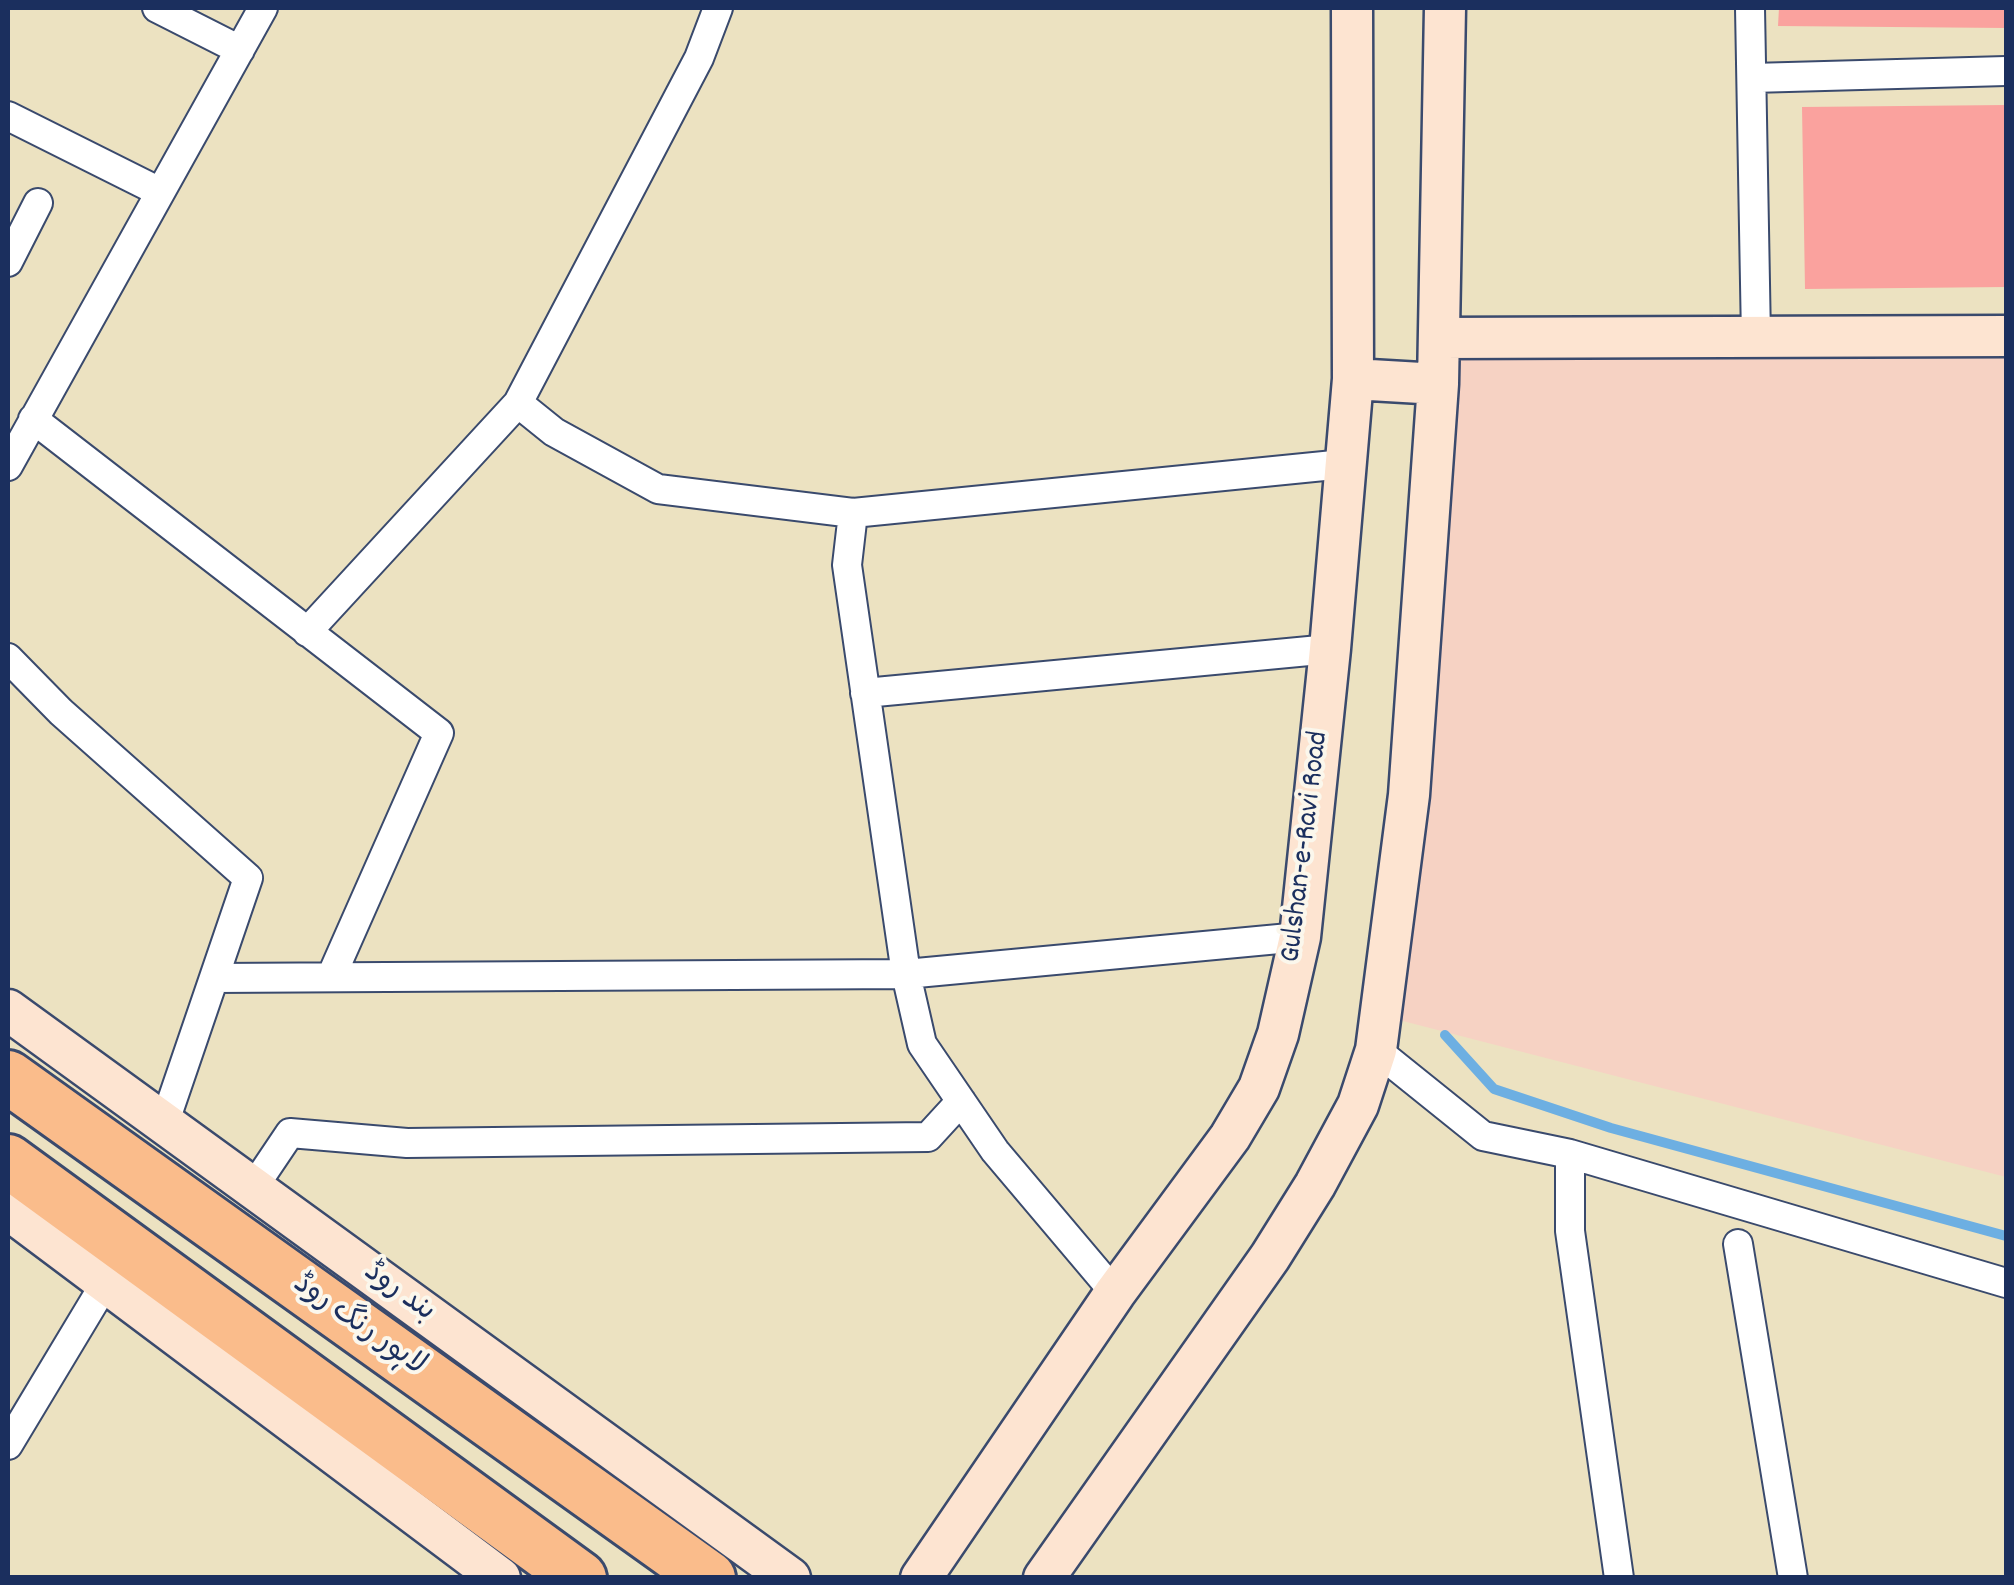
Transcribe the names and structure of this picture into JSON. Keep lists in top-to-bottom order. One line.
{"streets":{"highway":["لاہور رنگ روڈ"],"main road":["Gulshan-e-Ravi Road","بند روڈ"]}}
